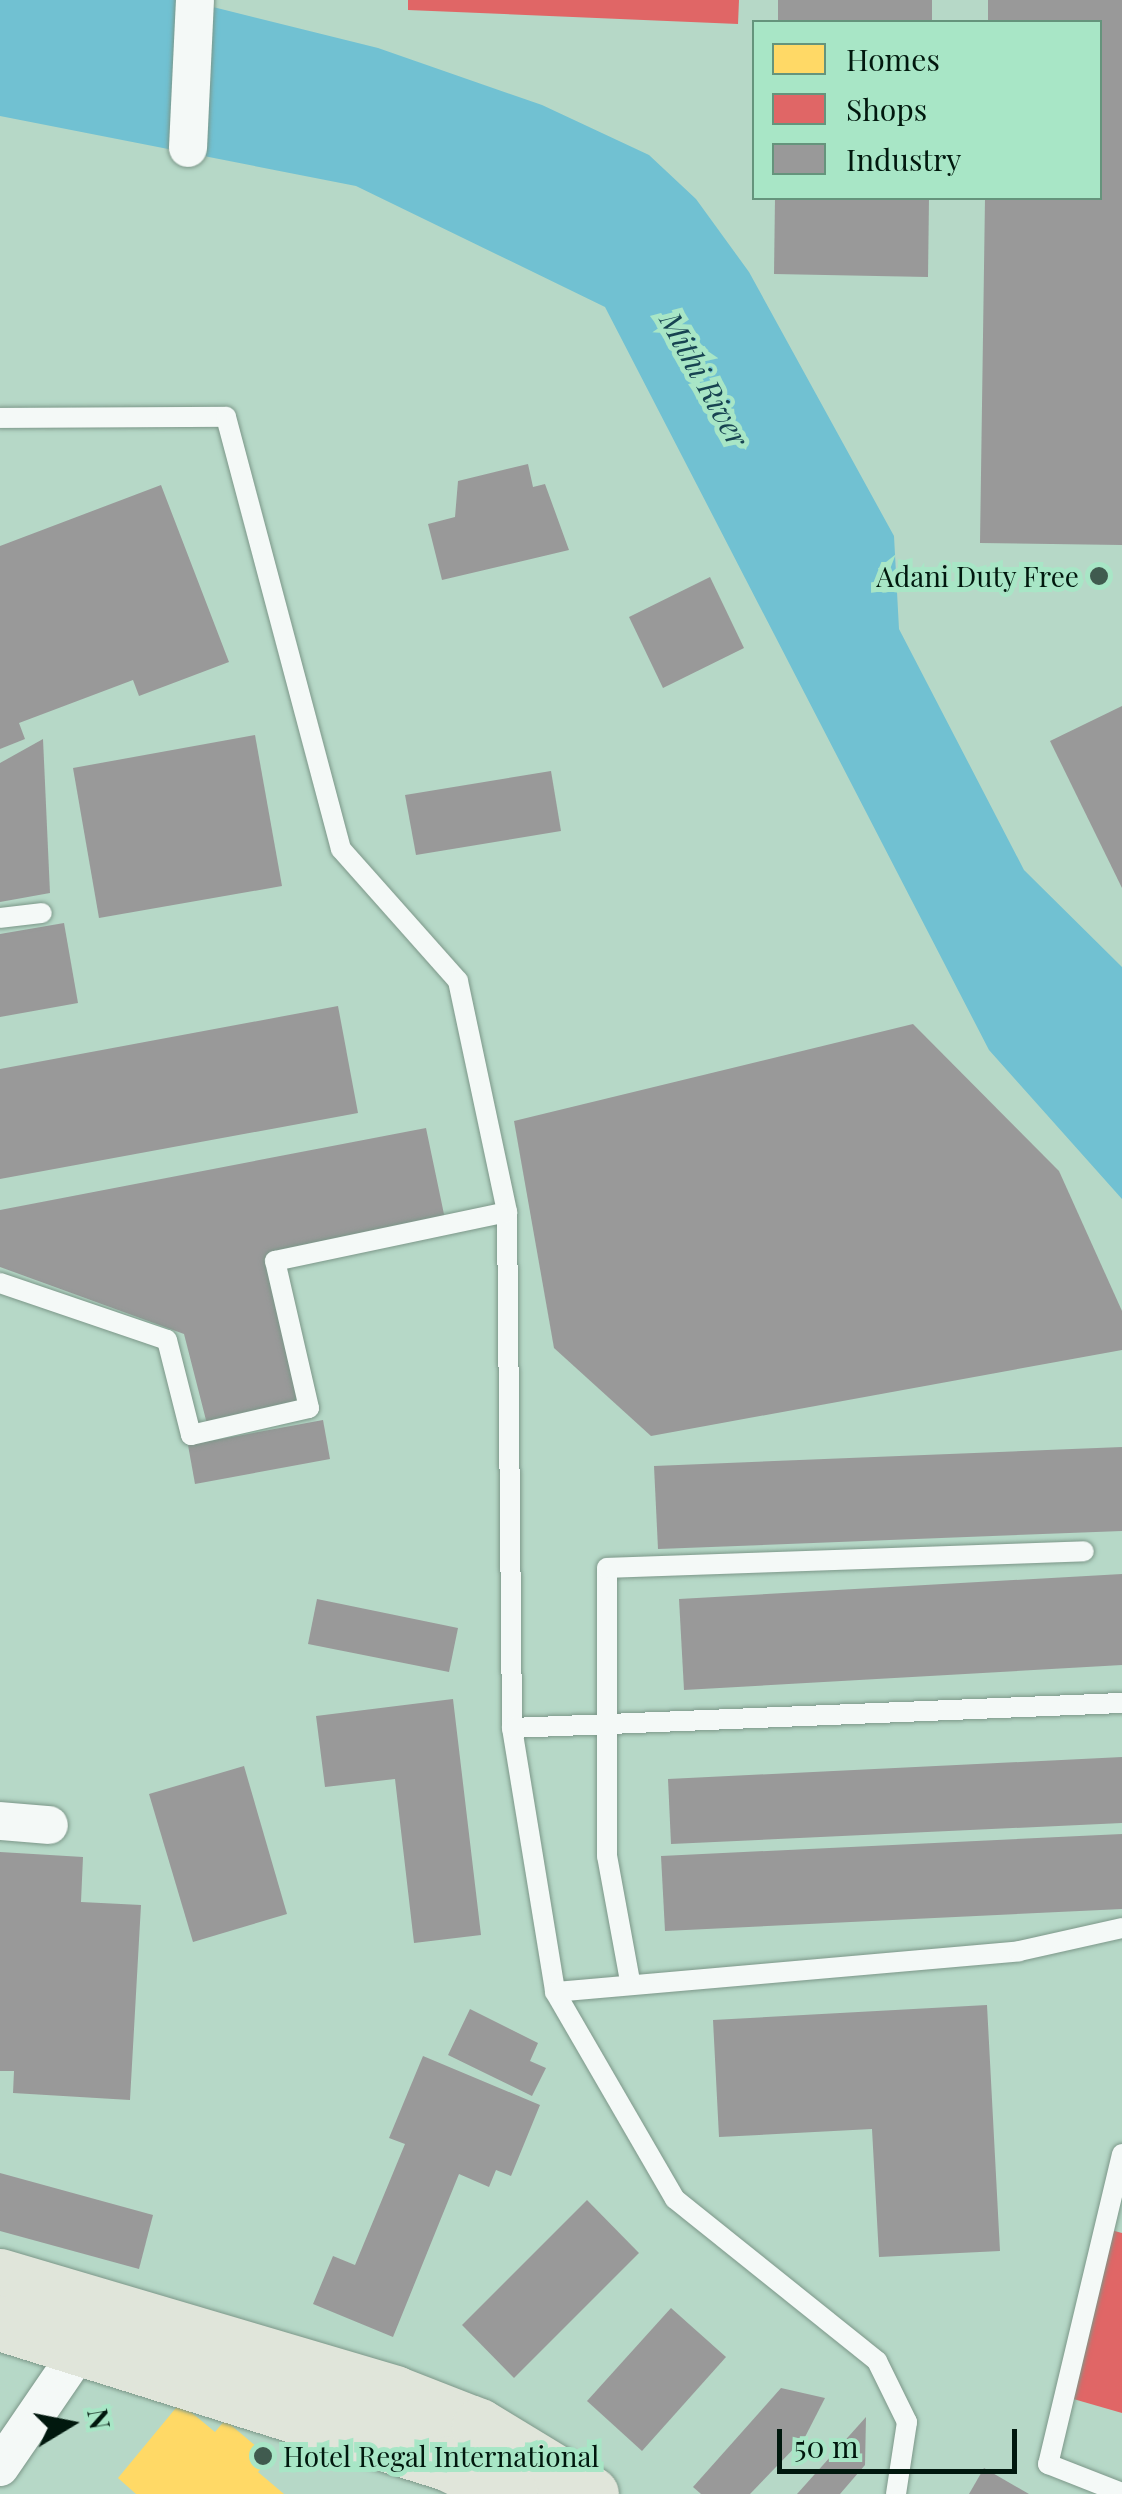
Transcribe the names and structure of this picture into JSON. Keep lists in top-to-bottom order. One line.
{"water":["Mithi River"],"places":["Adani Duty Free","Hotel Regal International"],"legend":["Homes","Shops","Industry"],"scale_bar":"50 m","north":"right"}
